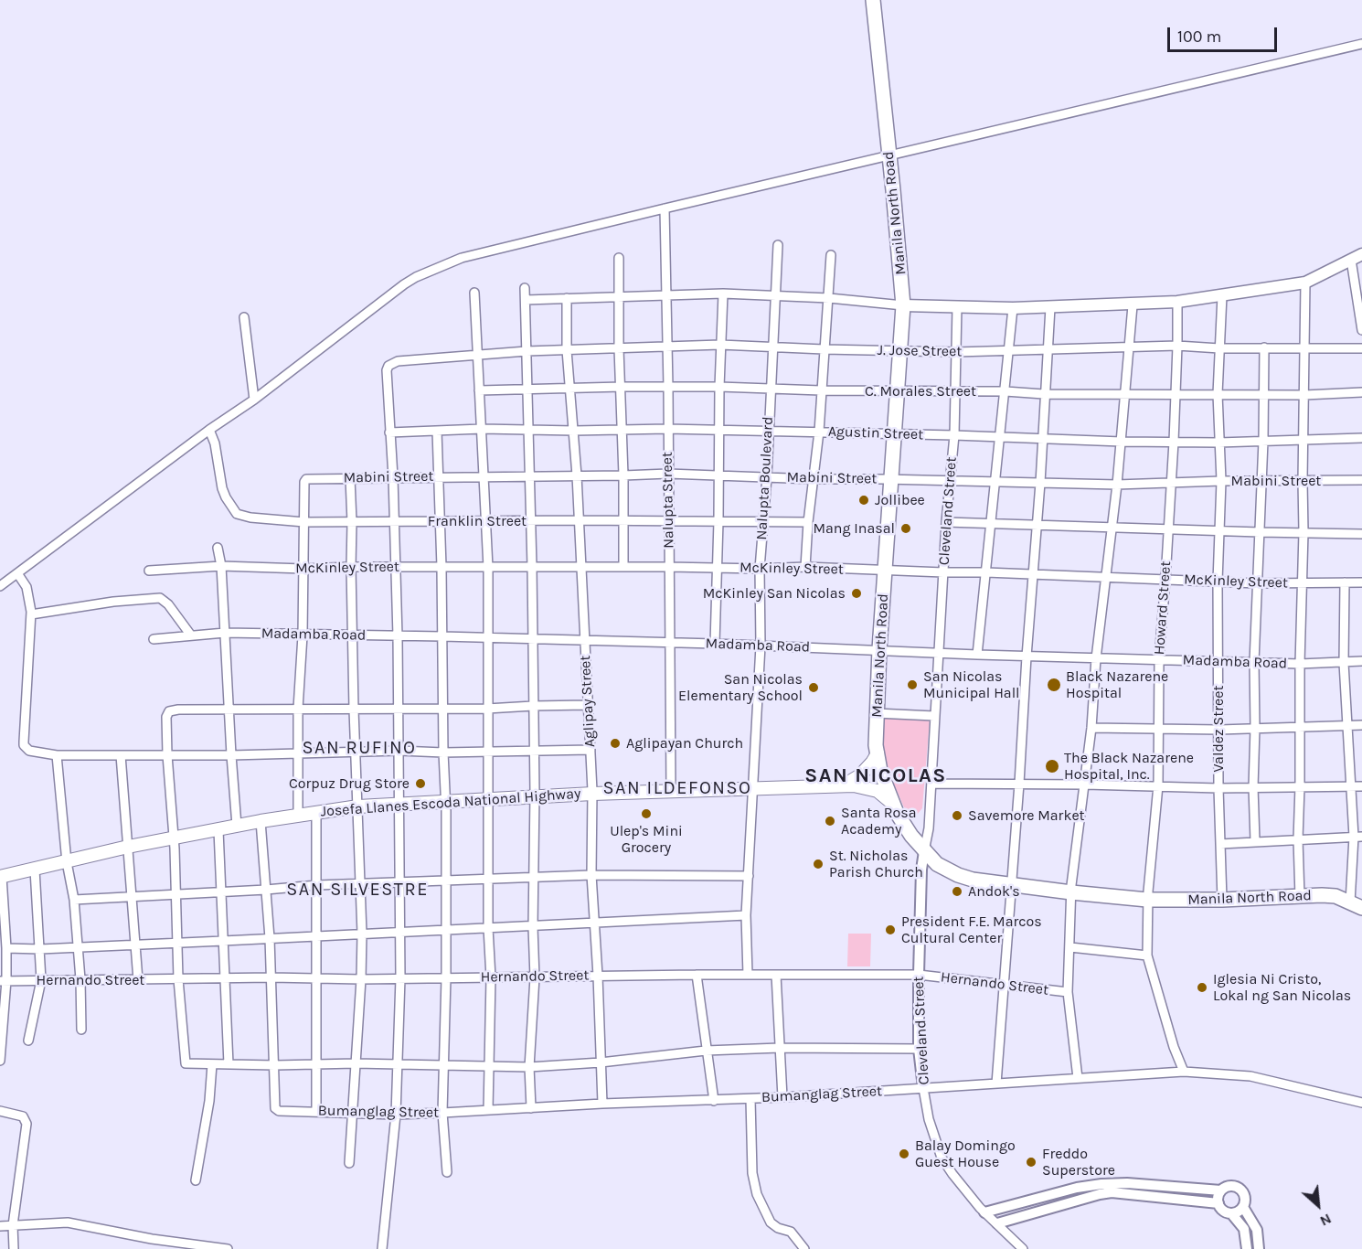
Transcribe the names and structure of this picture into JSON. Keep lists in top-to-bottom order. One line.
{"streets":{"highway":["Manila North Road"],"main road":["Josefa Llanes Escoda National Highway"],"street":["J. Jose Street","C. Morales Street","Agustin Street","Mabini Street","Nalupta Boulevard","Nalupta Street","Cleveland Street","Franklin Street","McKinley Street","Howard Street","Madamba Road","Aglipay Street","Valdez Street","Hernando Street","Bumanglag Street"]},"crossings":[["Manila North Road","J. Jose Street"],["Manila North Road","C. Morales Street"],["Manila North Road","Agustin Street"],["Manila North Road","Mabini Street"],["Manila North Road","Cleveland Street"],["Manila North Road","McKinley Street"],["Manila North Road","Howard Street"],["Manila North Road","Madamba Road"],["Manila North Road","Valdez Street"],["Manila North Road","Josefa Llanes Escoda National Highway"],["J. Jose Street","Agustin Street"],["J. Jose Street","Mabini Street"],["J. Jose Street","Nalupta Boulevard"],["J. Jose Street","Nalupta Street"],["J. Jose Street","Cleveland Street"],["J. Jose Street","Franklin Street"],["J. Jose Street","McKinley Street"],["J. Jose Street","Howard Street"],["J. Jose Street","Madamba Road"],["J. Jose Street","Aglipay Street"],["J. Jose Street","Valdez Street"],["J. Jose Street","Josefa Llanes Escoda National Highway"],["J. Jose Street","Hernando Street"],["J. Jose Street","Bumanglag Street"],["C. Morales Street","Nalupta Boulevard"],["C. Morales Street","Nalupta Street"],["C. Morales Street","Cleveland Street"],["C. Morales Street","Howard Street"],["C. Morales Street","Aglipay Street"],["C. Morales Street","Valdez Street"],["Agustin Street","Nalupta Boulevard"],["Agustin Street","Nalupta Street"],["Agustin Street","Cleveland Street"],["Agustin Street","Howard Street"],["Agustin Street","Aglipay Street"],["Agustin Street","Valdez Street"],["Mabini Street","Nalupta Boulevard"],["Mabini Street","Nalupta Street"],["Mabini Street","Cleveland Street"],["Mabini Street","Franklin Street"],["Mabini Street","Howard Street"],["Mabini Street","Aglipay Street"],["Mabini Street","Valdez Street"],["Nalupta Boulevard","Franklin Street"],["Nalupta Boulevard","McKinley Street"],["Nalupta Boulevard","Madamba Road"],["Nalupta Boulevard","Josefa Llanes Escoda National Highway"],["Nalupta Boulevard","Hernando Street"],["Nalupta Street","Franklin Street"],["Nalupta Street","McKinley Street"],["Nalupta Street","Madamba Road"],["Nalupta Street","Josefa Llanes Escoda National Highway"],["Cleveland Street","McKinley Street"],["Cleveland Street","Madamba Road"],["Cleveland Street","Hernando Street"],["Cleveland Street","Bumanglag Street"],["Franklin Street","Aglipay Street"],["McKinley Street","Howard Street"],["McKinley Street","Aglipay Street"],["McKinley Street","Valdez Street"],["Howard Street","Madamba Road"],["Howard Street","Bumanglag Street"],["Madamba Road","Aglipay Street"],["Madamba Road","Valdez Street"],["Aglipay Street","Josefa Llanes Escoda National Highway"],["Aglipay Street","Hernando Street"],["Aglipay Street","Bumanglag Street"]],"districts":["SAN RUFINO","SAN NICOLAS","SAN ILDEFONSO","SAN SILVESTRE"],"places":["Jollibee","Mang Inasal","McKinley San Nicolas","San Nicolas Municipal Hall","Black Nazarene Hospital","San Nicolas Elementary School","Aglipayan Church","The Black Nazarene Hospital, Inc.","Corpuz Drug Store","Ulep's Mini Grocery","Savemore Market","Santa Rosa Academy","St. Nicholas Parish Church","Andok's","President F.E. Marcos Cultural Center","Iglesia Ni Cristo, Lokal ng San Nicolas","Balay Domingo Guest House","Freddo Superstore"],"scale_bar":"100 m","north":"bottom right"}
